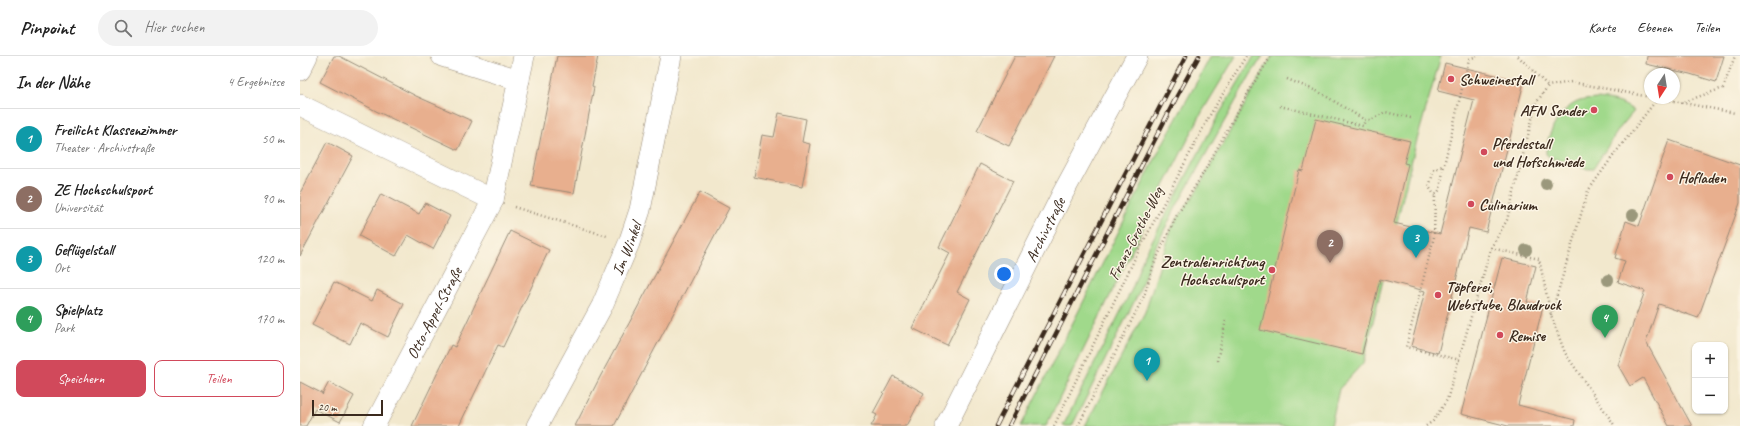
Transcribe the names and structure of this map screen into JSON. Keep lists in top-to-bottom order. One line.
{"streets":{"street":["Archivstraße","Im Winkel","Otto-Appel-Straße"],"path":["Franz-Grothe-Weg"]},"places":["Schweinestall","AFN Sender","Pferdestall und Hofschmiede","Hofladen","Culinarium","Zentraleinrichtung Hochschulsport","Töpferei, Webstube, Blaudruck","Remise"],"scale_bar":"20 m","north":"bottom","page":{"header":"Pinpoint","search":"Hier suchen","nav":["Karte","Ebenen","Teilen"],"heading":["In der Nähe","4 Ergebnisse"],"list":[{"mark":"1","name":"Freilicht Klassenzimmer","note":"Theater · Archivstraße","value":"50 m"},{"mark":"2","name":"ZE Hochschulsport","note":"Universität","value":"90 m"},{"mark":"3","name":"Geflügelstall","note":"Ort","value":"120 m"},{"mark":"4","name":"Spielplatz","note":"Park","value":"170 m"}],"pins":["3","2","4","1"],"map_buttons":["+","−"],"buttons":["Speichern","Teilen"],"scale":"20 m"}}
